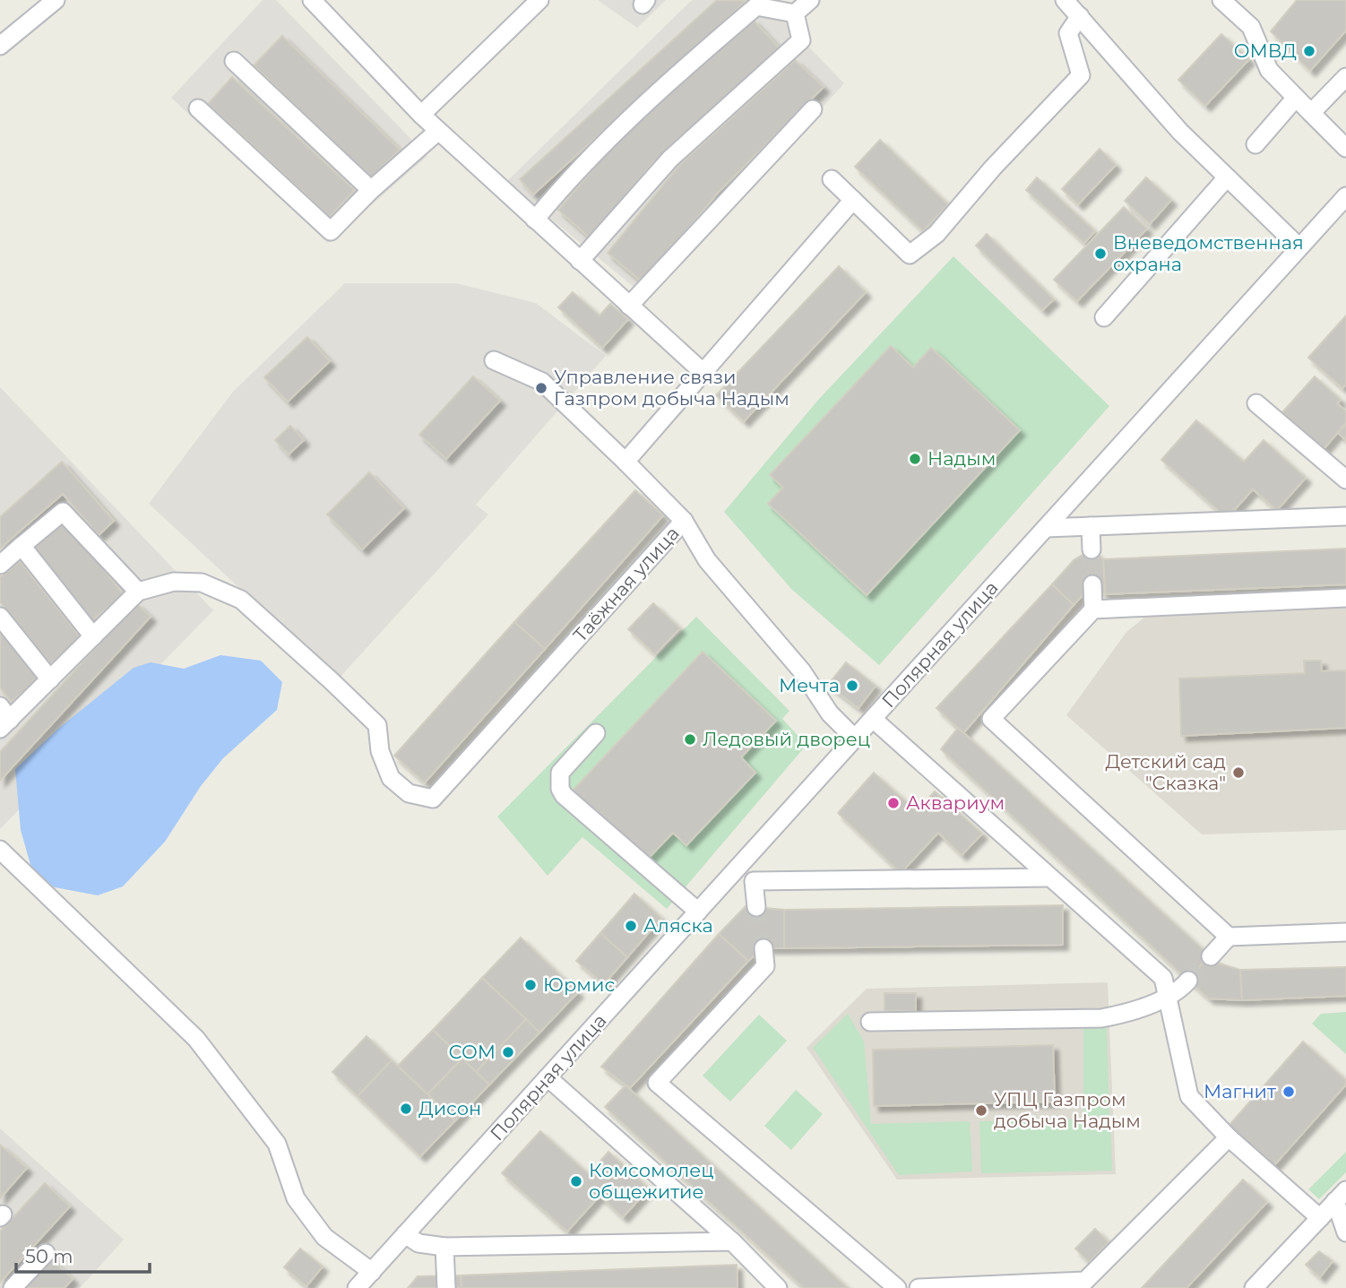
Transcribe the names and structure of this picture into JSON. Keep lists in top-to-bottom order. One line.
{"streets":{"street":["Таёжная улица","Полярная улица"]},"crossings":[["Таёжная улица","Полярная улица"]],"places":["ОМВД","Вневедомственная охрана","Управление связи Газпром добыча Надым","Надым","Мечта","Ледовый дворец","Детский сад \"Сказка\"","Аквариум","Аляска","Юрмис","СОМ","Магнит","Дисон","УПЦ Газпром добыча Надым","Комсомолец общежитие"],"scale_bar":"50 m"}
